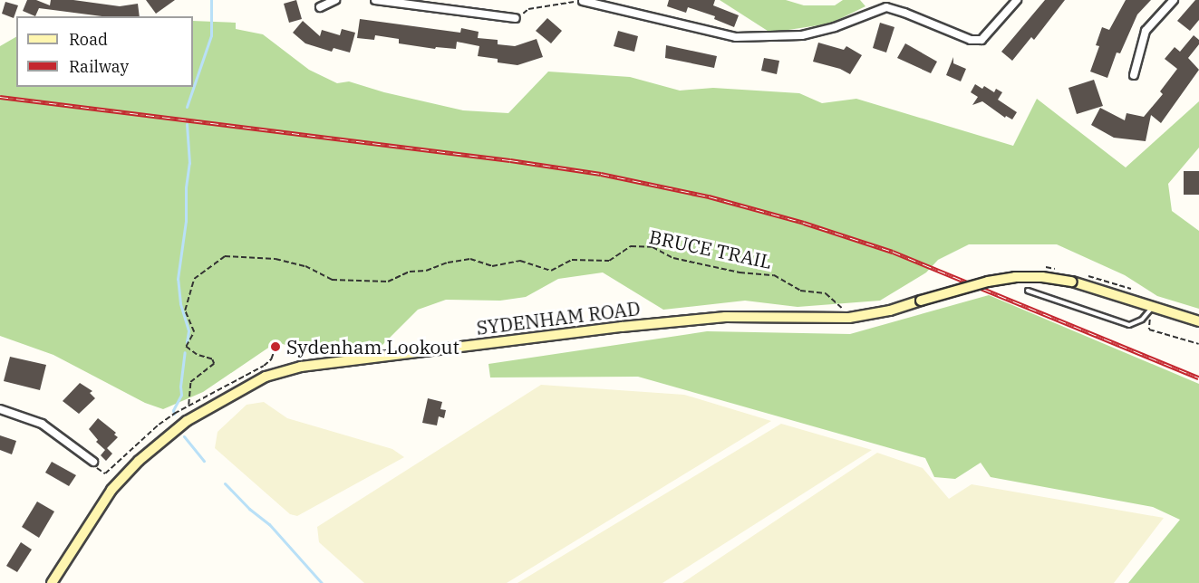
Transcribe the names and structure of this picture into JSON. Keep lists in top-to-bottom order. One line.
{"streets":{"main road":["SYDENHAM ROAD"],"path":["BRUCE TRAIL"]},"places":["Sydenham Lookout"],"legend":["Road","Railway"]}
